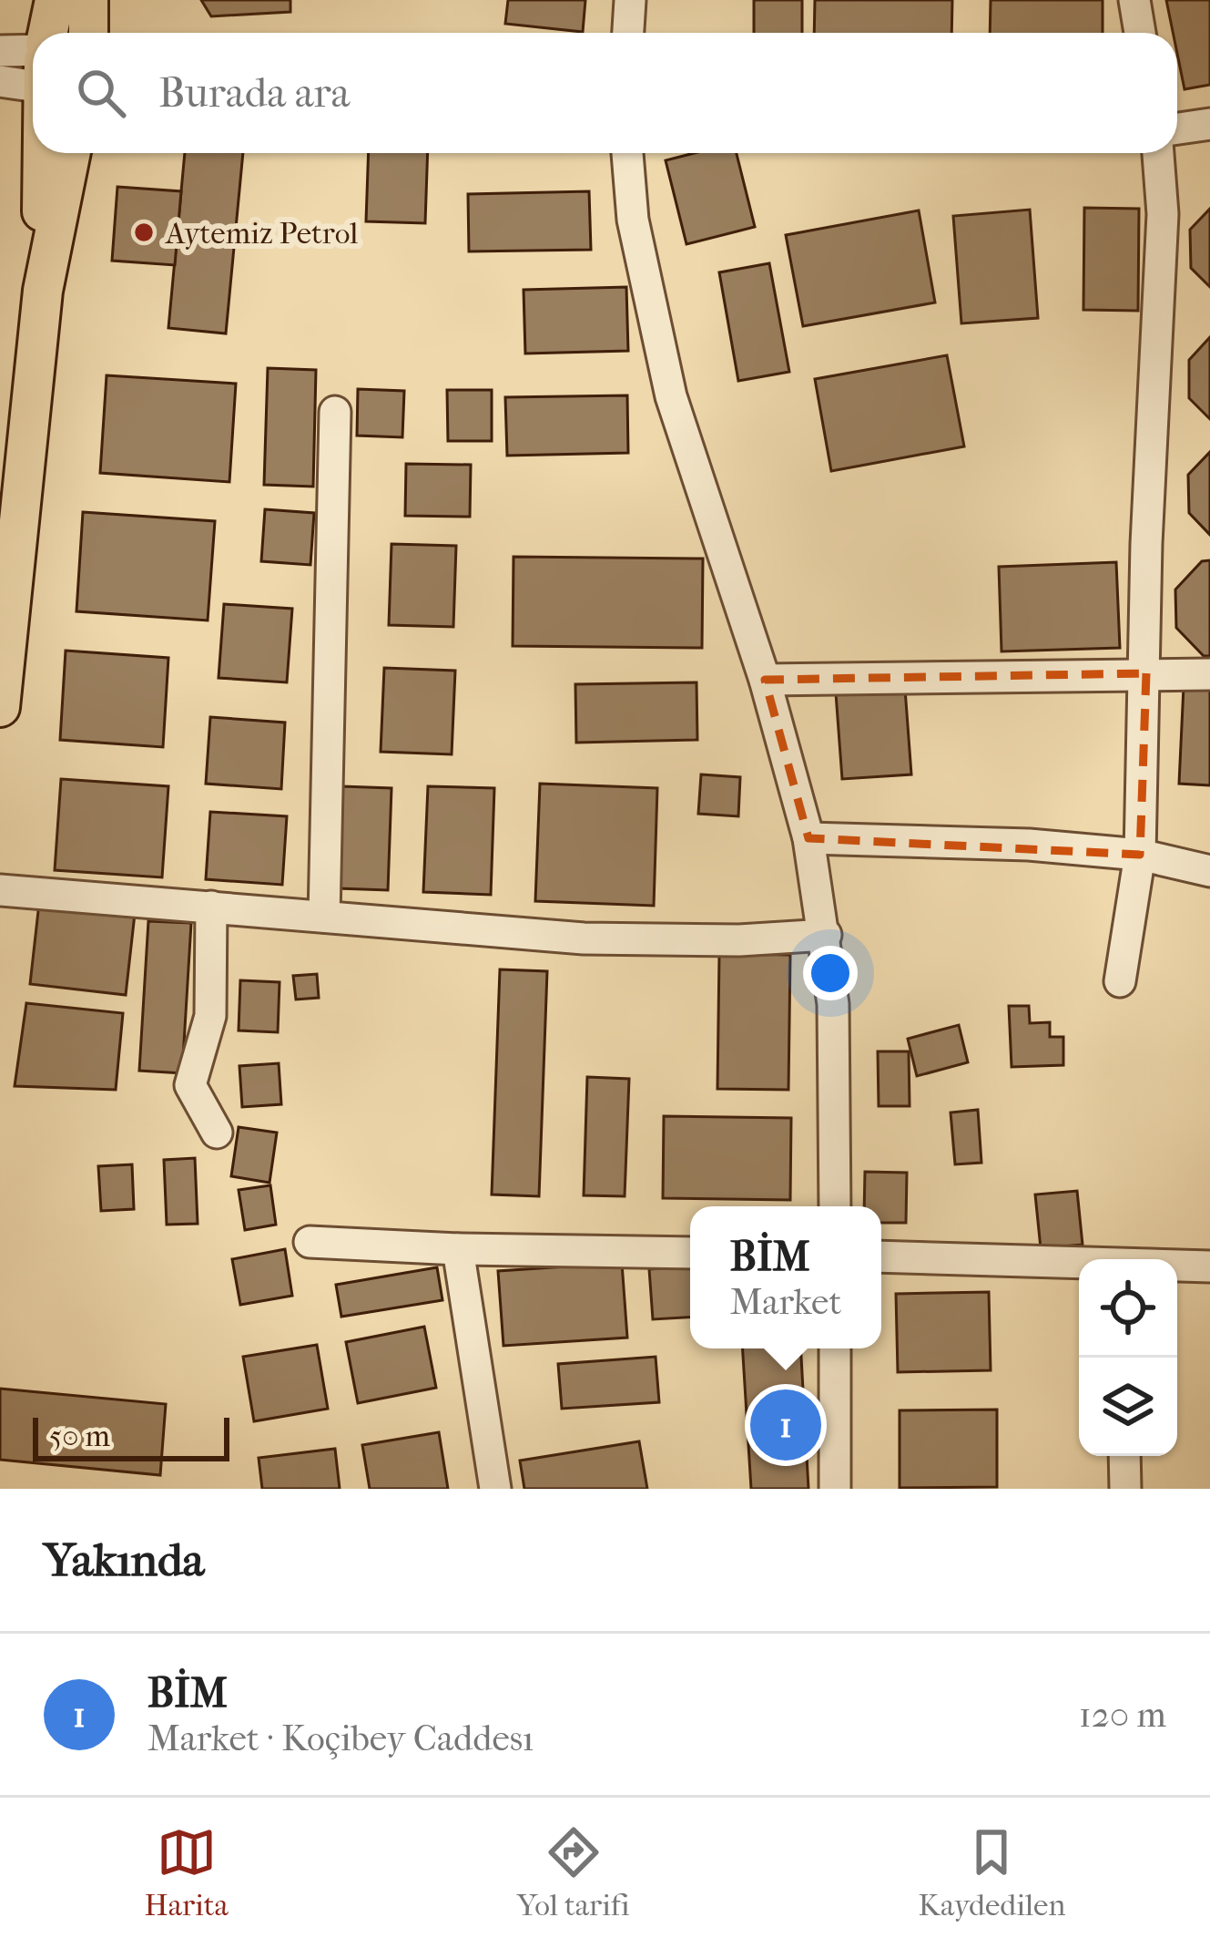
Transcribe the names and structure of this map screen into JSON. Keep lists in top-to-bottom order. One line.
{"places":["Aytemiz Petrol"],"scale_bar":"50 m","page":{"search":"Burada ara","popup":["BİM","Market"],"pins":"1","scale":"50 m","heading":"Yakında","list":[{"mark":"1","name":"BİM","note":"Market · Koçibey Caddesı","value":"120 m"}],"nav":["Harita","Yol tarifi","Kaydedilen"]}}
